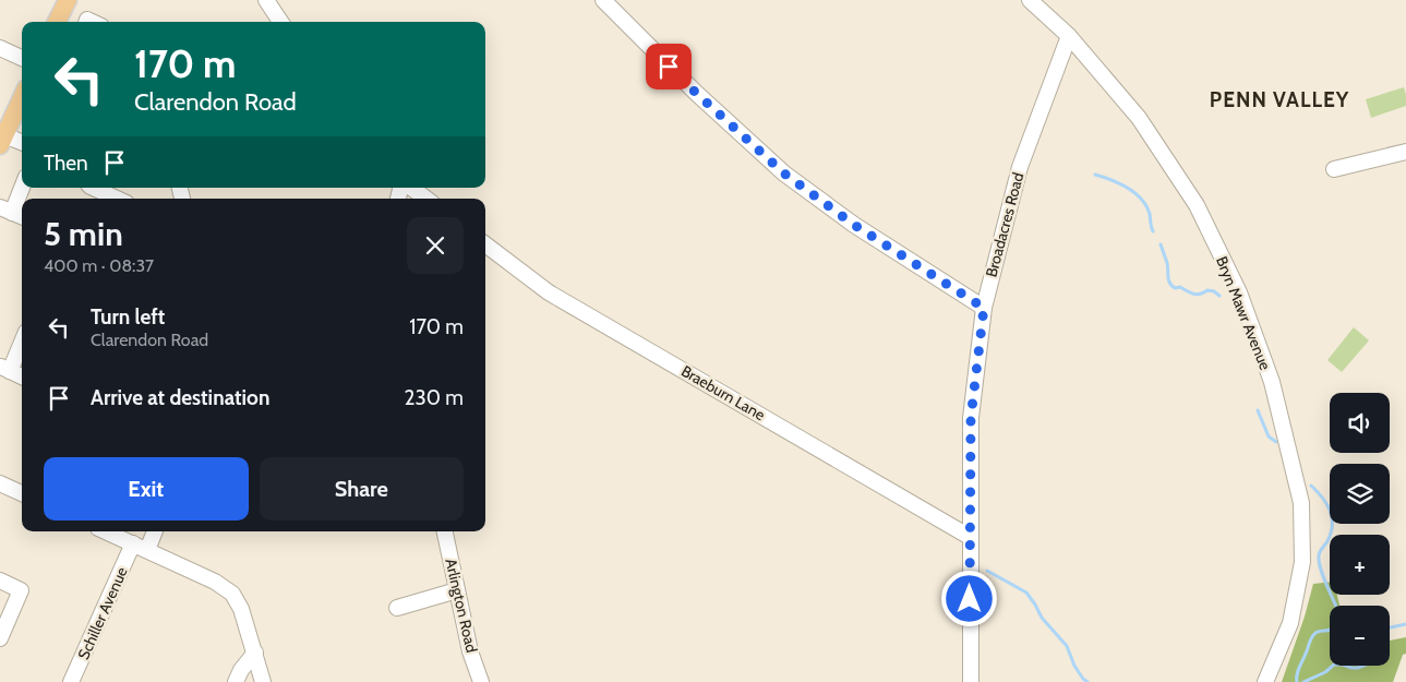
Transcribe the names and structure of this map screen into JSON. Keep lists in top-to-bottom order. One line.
{"streets":{"street":["Broadacres Road","Bryn Mawr Avenue","Braeburn Lane","Arlington Road","Schiller Avenue"]},"crossings":[["Broadacres Road","Bryn Mawr Avenue"],["Broadacres Road","Braeburn Lane"]],"districts":["PENN VALLEY"],"page":{"turn":["170 m","Clarendon Road"],"then":"Then","heading":["5 min","400 m · 08:37"],"list":[{"name":"Turn left","note":"Clarendon Road","value":"170 m"},{"name":"Arrive at destination","value":"230 m"}],"map_buttons":["+","−"],"buttons":["Exit","Share"]}}
